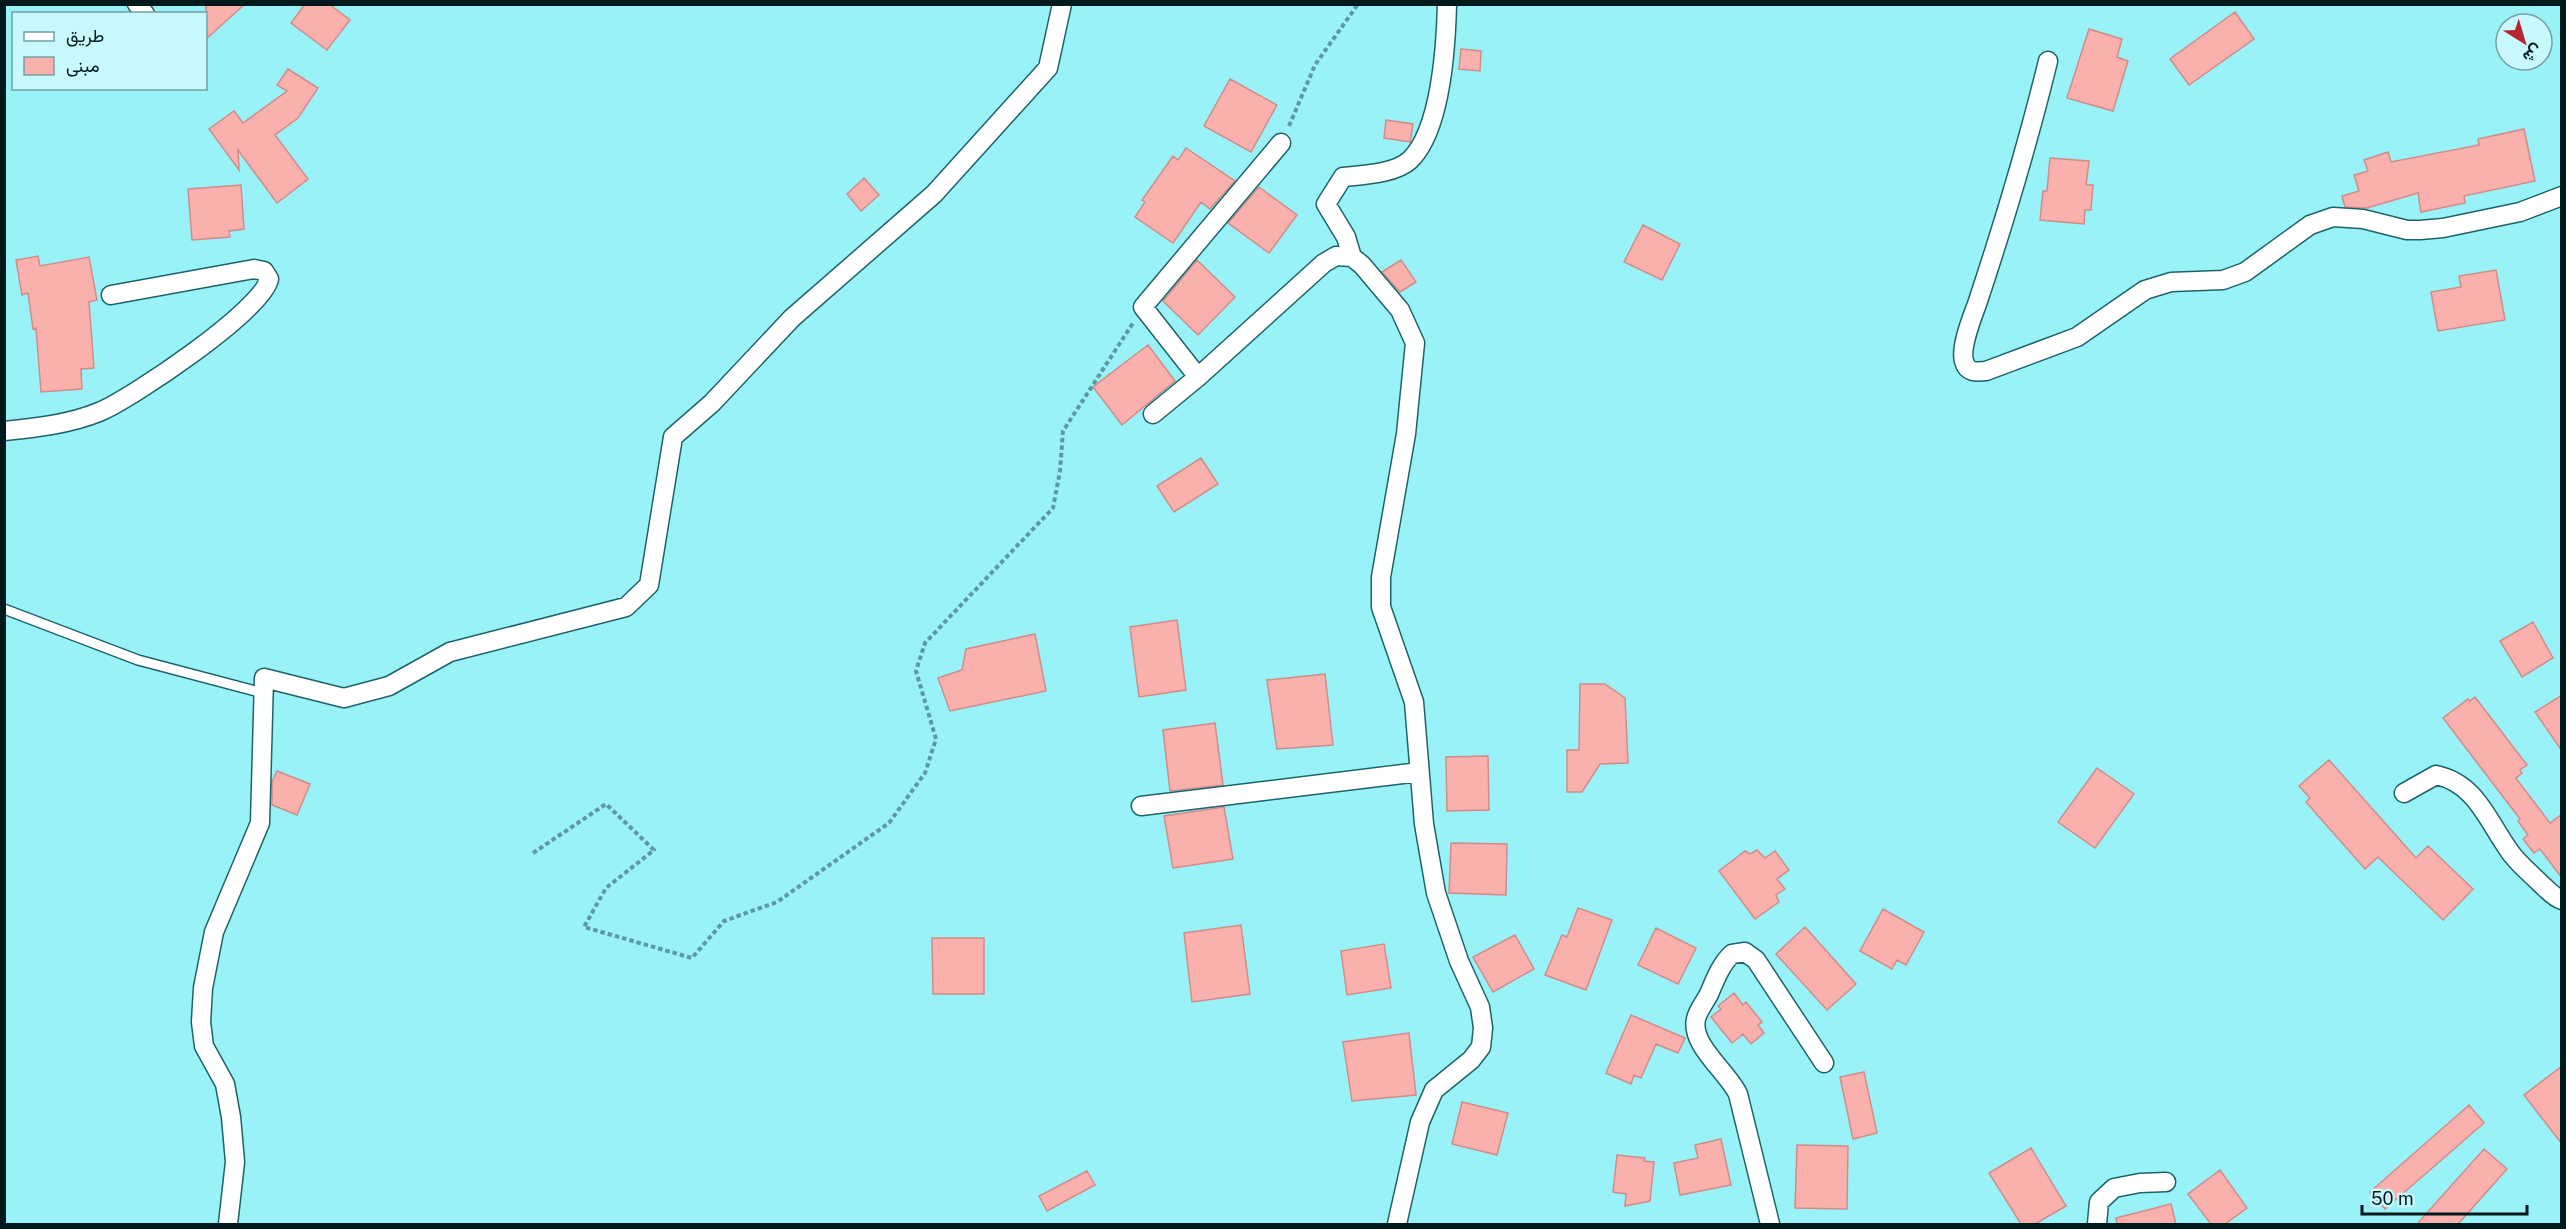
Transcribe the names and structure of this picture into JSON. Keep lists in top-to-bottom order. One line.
{"legend":["طريق","مبنى"],"scale_bar":"50 m","north":"bottom right"}
